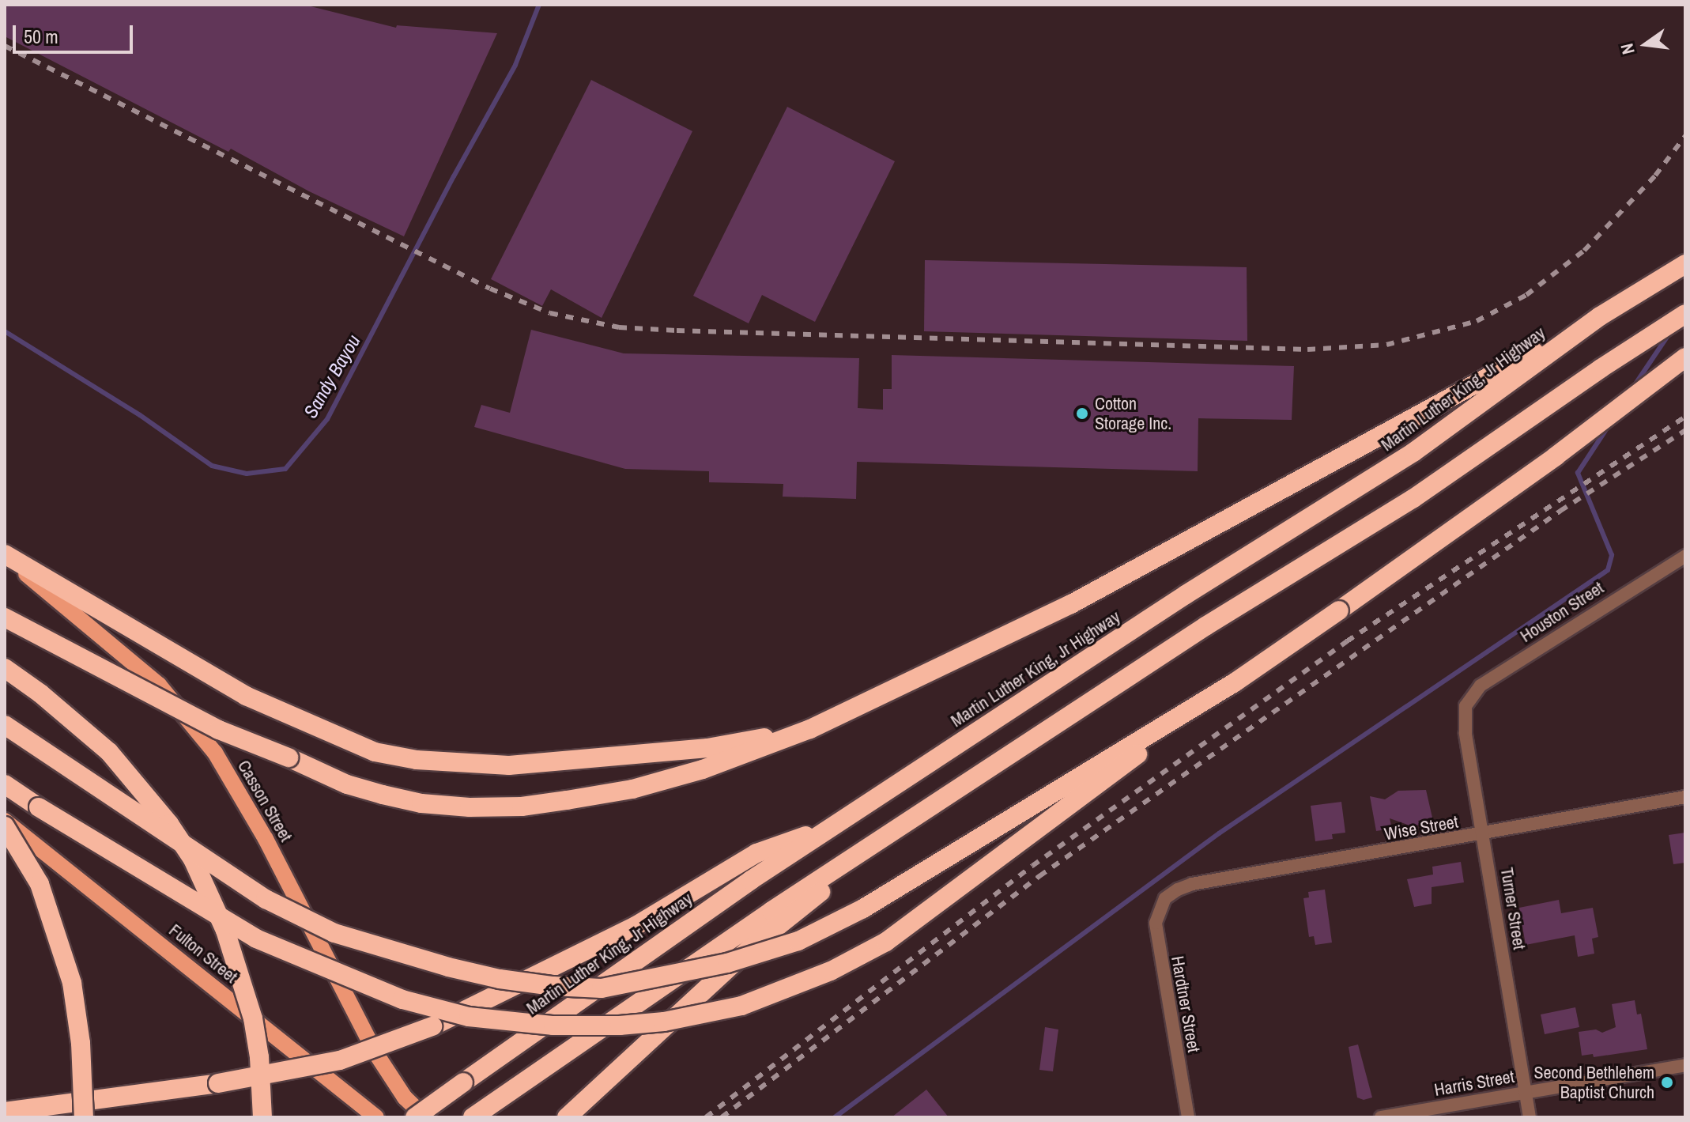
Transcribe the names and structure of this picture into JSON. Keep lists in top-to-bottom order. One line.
{"streets":{"highway":["Martin Luther King, Jr Highway"],"main road":["Casson Street","Fulton Street"],"street":["Houston Street","Wise Street","Turner Street","Hardtner Street","Harris Street"]},"crossings":[["Houston Street","Turner Street"],["Wise Street","Turner Street"],["Wise Street","Hardtner Street"],["Turner Street","Harris Street"]],"water":["Sandy Bayou"],"places":["Cotton Storage Inc.","Second Bethlehem Baptist Church"],"scale_bar":"50 m","north":"left"}
